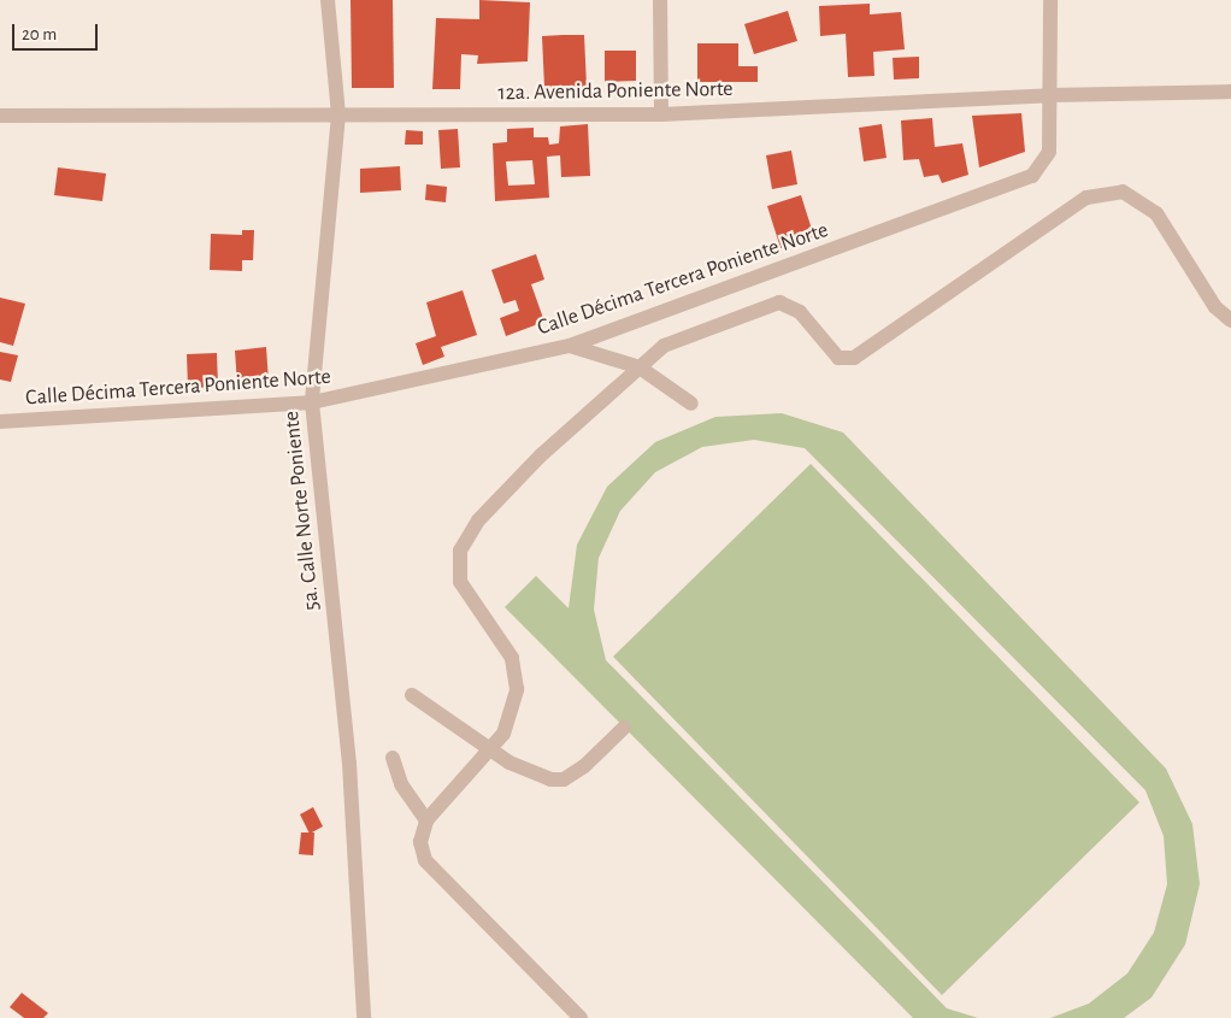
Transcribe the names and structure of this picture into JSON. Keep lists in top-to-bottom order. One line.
{"streets":{"street":["12a. Avenida Poniente Norte","Calle Décima Tercera Poniente Norte","5a. Calle Norte Poniente"]},"crossings":[["12a. Avenida Poniente Norte","Calle Décima Tercera Poniente Norte"],["12a. Avenida Poniente Norte","5a. Calle Norte Poniente"],["Calle Décima Tercera Poniente Norte","5a. Calle Norte Poniente"]],"scale_bar":"20 m"}
